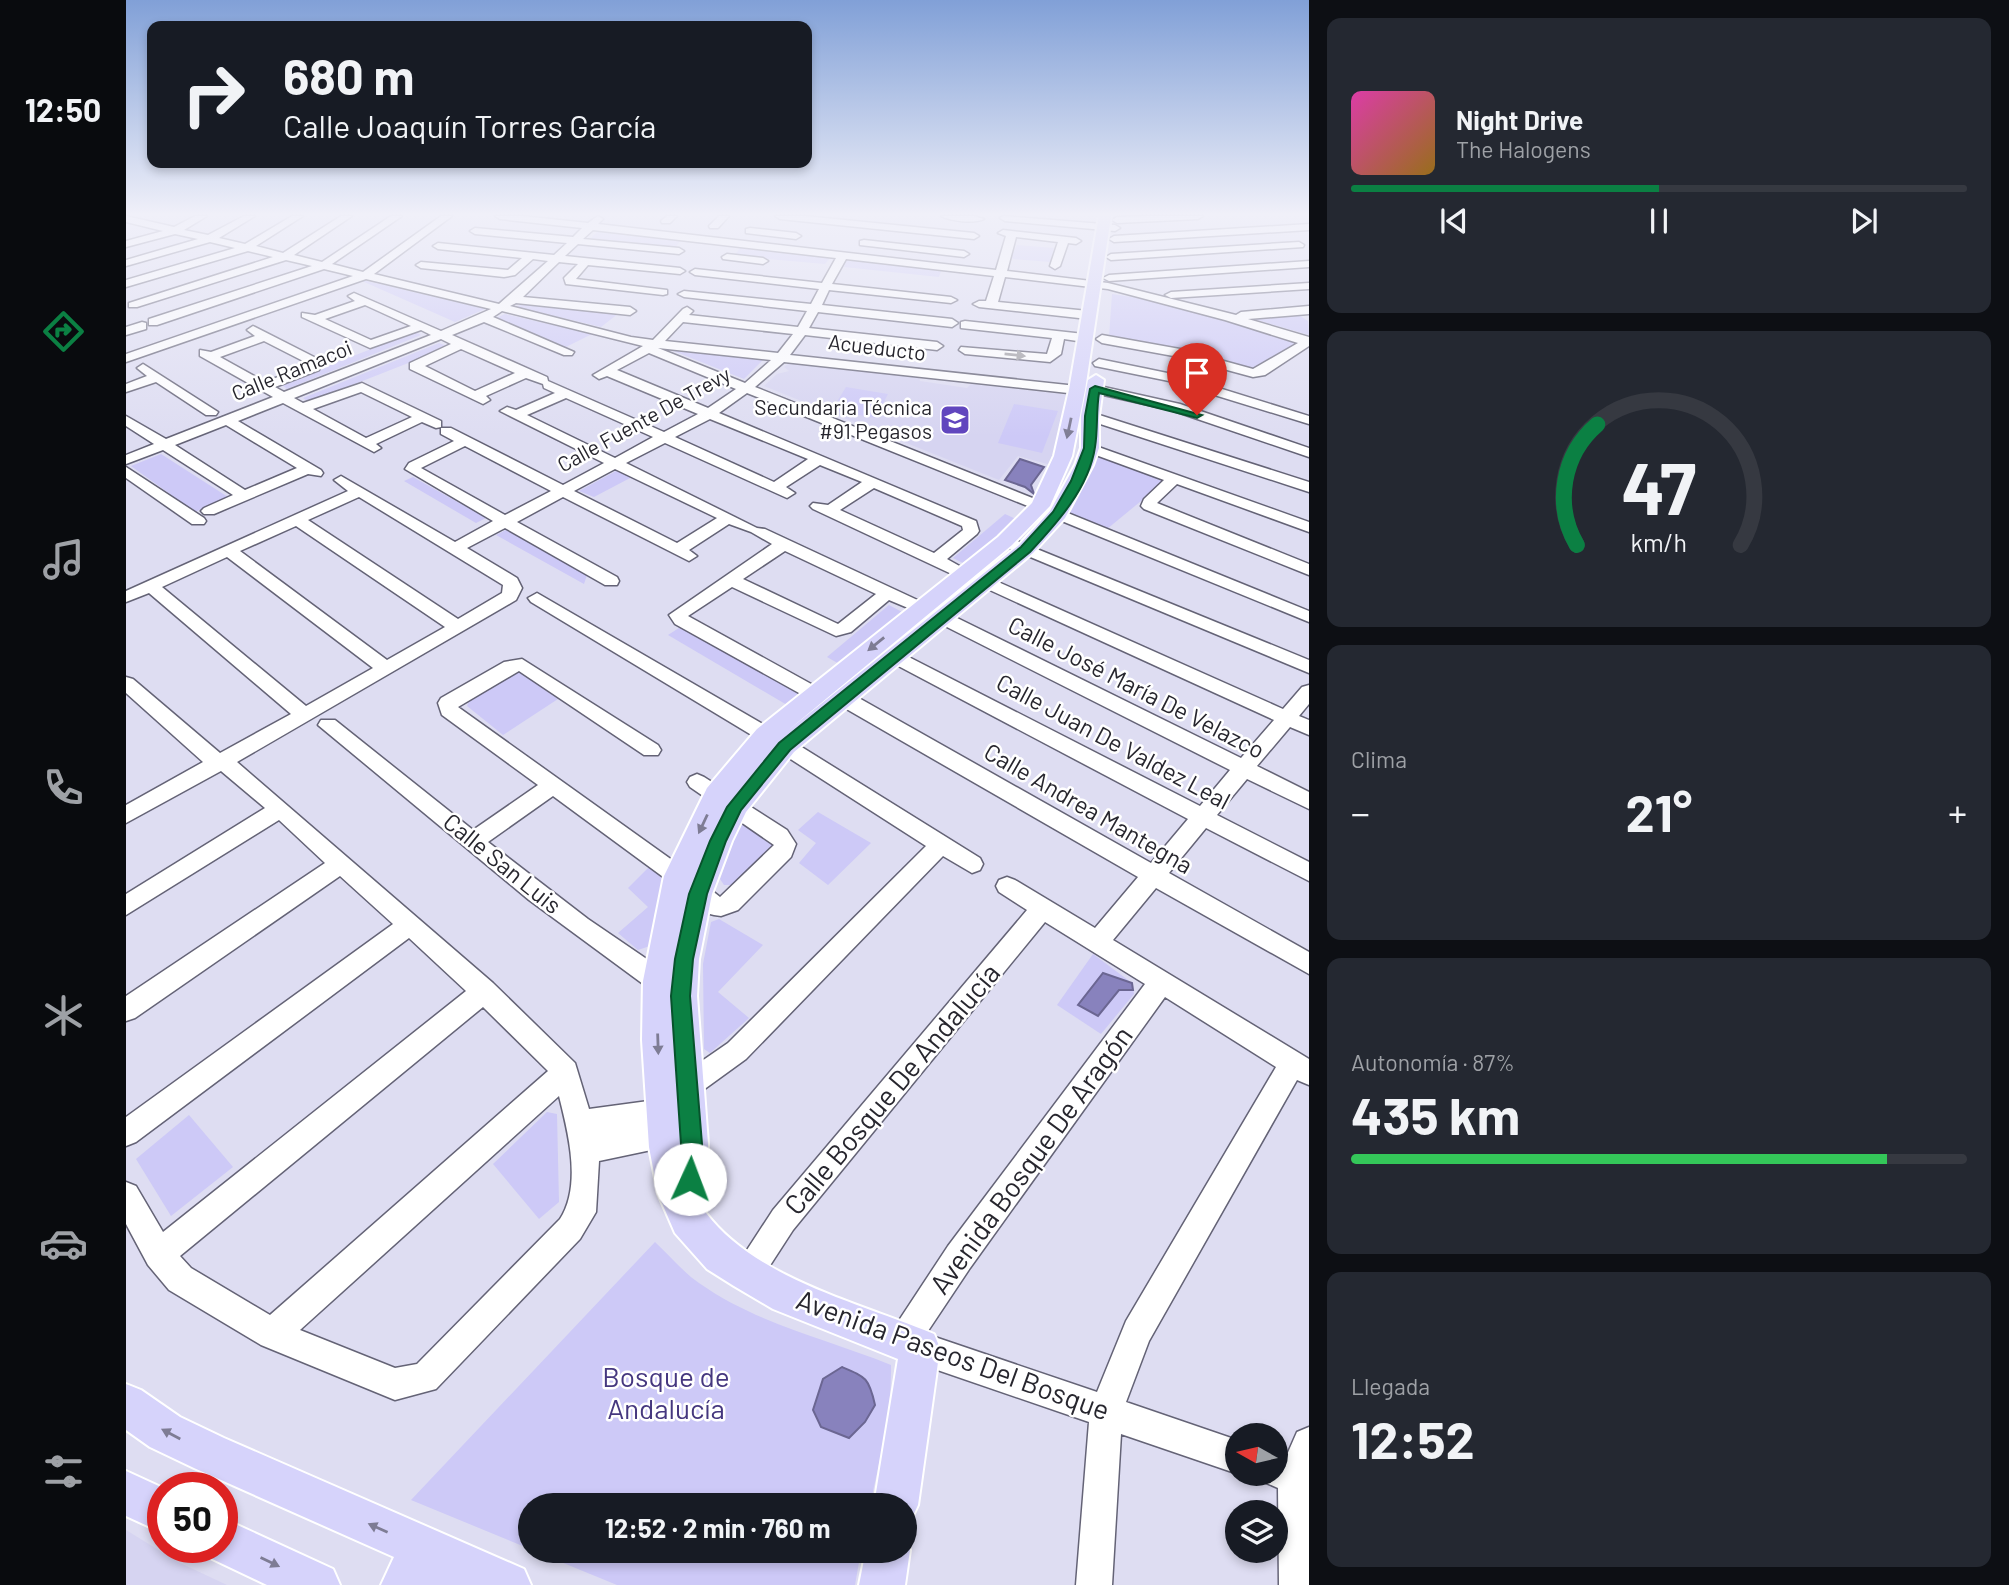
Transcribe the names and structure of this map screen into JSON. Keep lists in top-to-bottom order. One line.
{"streets":{"main road":["Avenida Paseos Del Bosque"],"street":["Acueducto","Calle Ramacoi","Calle Fuente De Trevy","Calle José María De Velazco","Calle Juan De Valdez Leal","Calle Andrea Mantegna","Calle San Luis","Calle Bosque De Andalucía","Avenida Bosque De Aragón"]},"crossings":[["Acueducto","Calle Fuente De Trevy"],["Calle Fuente De Trevy","Calle José María De Velazco"],["Calle San Luis","Avenida Paseos Del Bosque"],["Calle Bosque De Andalucía","Avenida Paseos Del Bosque"],["Avenida Bosque De Aragón","Avenida Paseos Del Bosque"]],"parks":["Bosque de Andalucía"],"places":{"school or university":["Secundaria Técnica #91 Pegasos"]},"north":"left","page":{"tabs":"12:50","turn":["680 m","Calle Joaquín Torres García"],"song":["Night Drive","The Halogens"],"tile":["Clima",["Autonomía · 87%","435 km"],["Llegada","12:52"]],"heat":["−","21°","+"],"limit":"50","trip":"12:52 · 2 min · 760 m","gauge":["47","km/h"]}}
